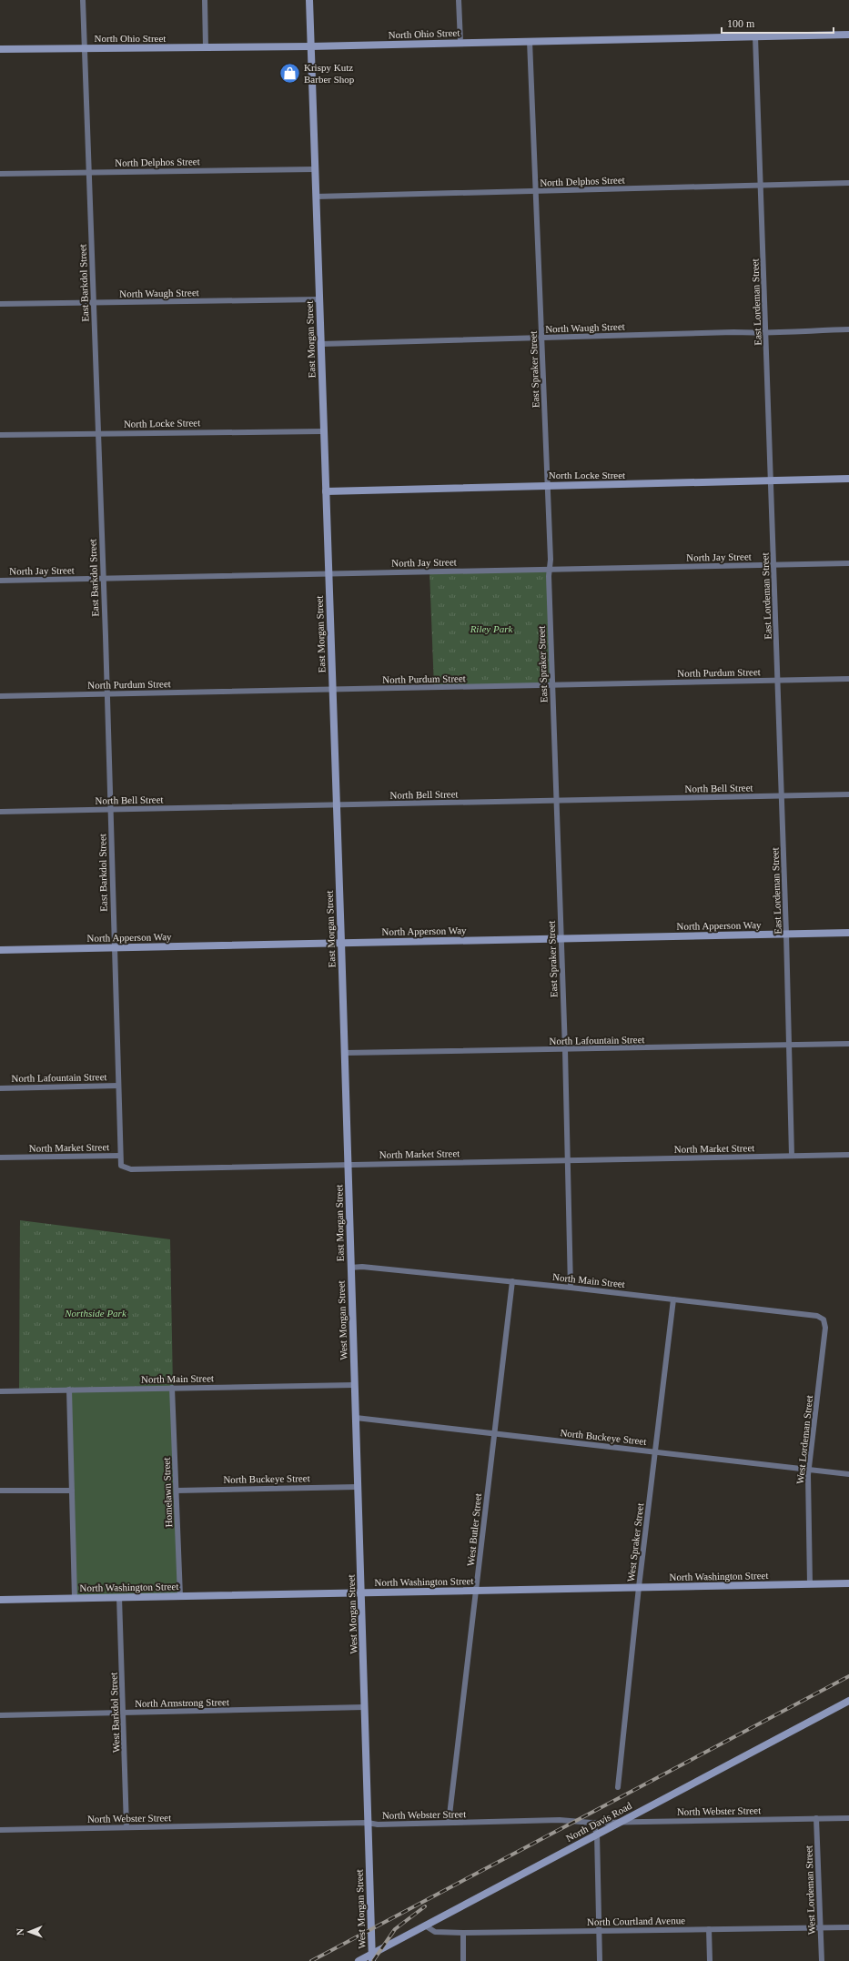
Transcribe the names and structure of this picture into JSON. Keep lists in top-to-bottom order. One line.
{"streets":{"street":["North Ohio Street","North Delphos Street","East Barkdol Street","North Waugh Street","East Lordeman Street","East Morgan Street","East Spraker Street","North Locke Street","North Jay Street","North Purdum Street","North Bell Street","North Apperson Way","North Lafountain Street","North Market Street","North Main Street","West Morgan Street","North Buckeye Street","West Lordeman Street","Homelawn Street","West Butler Street","West Spraker Street","North Washington Street","North Armstrong Street","West Barkdol Street","North Webster Street","North Davis Road","North Courtland Avenue"]},"crossings":[["North Ohio Street","East Barkdol Street"],["North Ohio Street","East Lordeman Street"],["North Ohio Street","East Morgan Street"],["North Ohio Street","East Spraker Street"],["North Delphos Street","East Barkdol Street"],["North Delphos Street","East Lordeman Street"],["North Delphos Street","East Morgan Street"],["North Delphos Street","East Spraker Street"],["East Barkdol Street","North Waugh Street"],["East Barkdol Street","North Locke Street"],["East Barkdol Street","North Jay Street"],["East Barkdol Street","North Purdum Street"],["East Barkdol Street","North Bell Street"],["East Barkdol Street","North Apperson Way"],["East Barkdol Street","North Lafountain Street"],["East Barkdol Street","North Market Street"],["North Waugh Street","East Lordeman Street"],["North Waugh Street","East Morgan Street"],["North Waugh Street","East Spraker Street"],["East Lordeman Street","North Locke Street"],["East Lordeman Street","North Jay Street"],["East Lordeman Street","North Purdum Street"],["East Lordeman Street","North Bell Street"],["East Lordeman Street","North Apperson Way"],["East Lordeman Street","North Lafountain Street"],["East Lordeman Street","North Market Street"],["East Morgan Street","North Locke Street"],["East Morgan Street","North Jay Street"],["East Morgan Street","North Purdum Street"],["East Morgan Street","North Bell Street"],["East Morgan Street","North Apperson Way"],["East Morgan Street","North Lafountain Street"],["East Morgan Street","North Market Street"],["East Morgan Street","North Main Street"],["East Morgan Street","West Morgan Street"],["East Spraker Street","North Locke Street"],["East Spraker Street","North Jay Street"],["East Spraker Street","North Purdum Street"],["East Spraker Street","North Bell Street"],["East Spraker Street","North Apperson Way"],["East Spraker Street","North Lafountain Street"],["East Spraker Street","North Market Street"],["East Spraker Street","North Main Street"],["North Main Street","West Morgan Street"],["North Main Street","West Lordeman Street"],["North Main Street","Homelawn Street"],["North Main Street","West Butler Street"],["North Main Street","West Spraker Street"],["West Morgan Street","North Buckeye Street"],["West Morgan Street","North Washington Street"],["West Morgan Street","North Armstrong Street"],["West Morgan Street","North Webster Street"],["West Morgan Street","North Davis Road"],["North Buckeye Street","West Lordeman Street"],["North Buckeye Street","Homelawn Street"],["North Buckeye Street","West Butler Street"],["North Buckeye Street","West Spraker Street"],["West Lordeman Street","North Washington Street"],["West Lordeman Street","North Webster Street"],["West Lordeman Street","North Courtland Avenue"],["Homelawn Street","North Washington Street"],["West Butler Street","North Washington Street"],["West Butler Street","North Webster Street"],["West Spraker Street","North Washington Street"],["North Washington Street","West Barkdol Street"],["North Armstrong Street","West Barkdol Street"],["West Barkdol Street","North Webster Street"],["North Webster Street","North Davis Road"],["North Davis Road","North Courtland Avenue"]],"parks":["Riley Park","Northside Park"],"places":{"shop":["Krispy Kutz Barber Shop"]},"scale_bar":"100 m","north":"left"}
